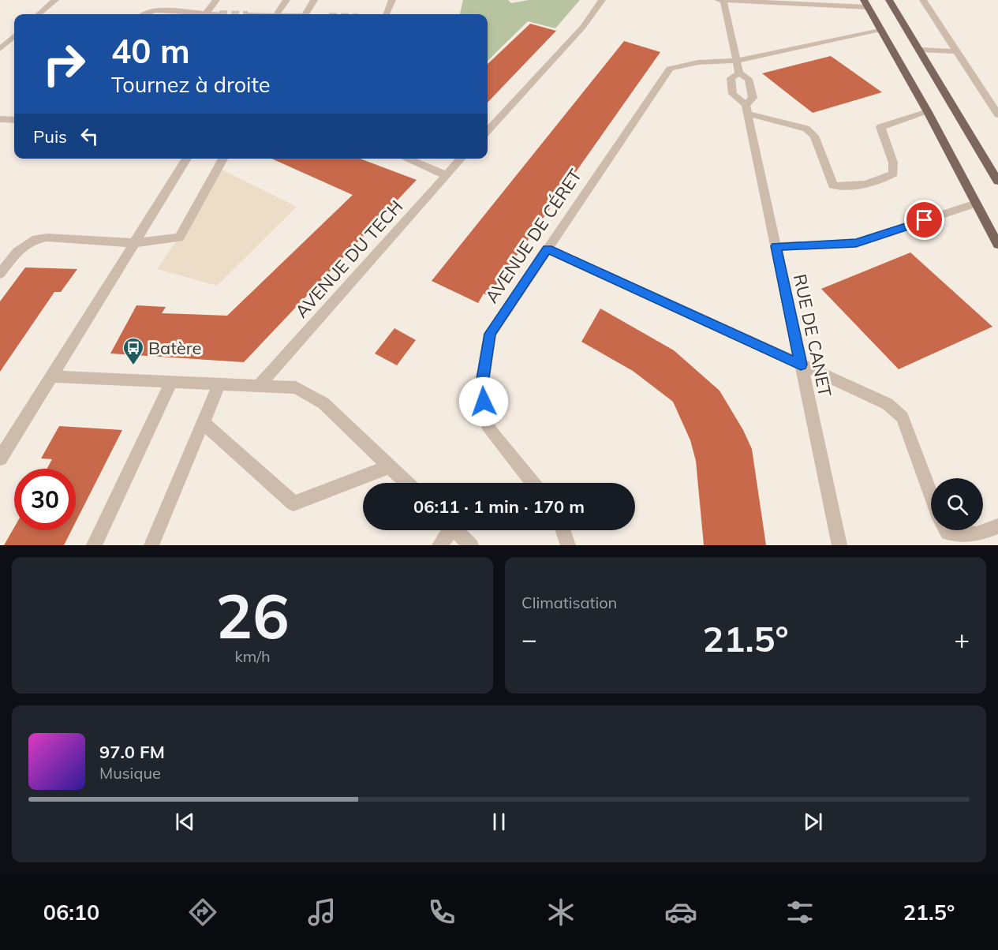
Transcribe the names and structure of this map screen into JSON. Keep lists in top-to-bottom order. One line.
{"streets":{"street":["AVENUE DE CÉRET","AVENUE DU TECH","RUE DE CANET"]},"crossings":[["AVENUE DE CÉRET","RUE DE CANET"]],"places":{"bus stop":["Batère"]},"page":{"turn":["40 m","Tournez à droite"],"then":"Puis","limit":"30","trip":"06:11 · 1 min · 170 m","tile":[["26","km/h"],"Climatisation"],"heat":["−","21.5°","+"],"song":["97.0 FM","Musique"],"tabs":["06:10","21.5°"]}}
